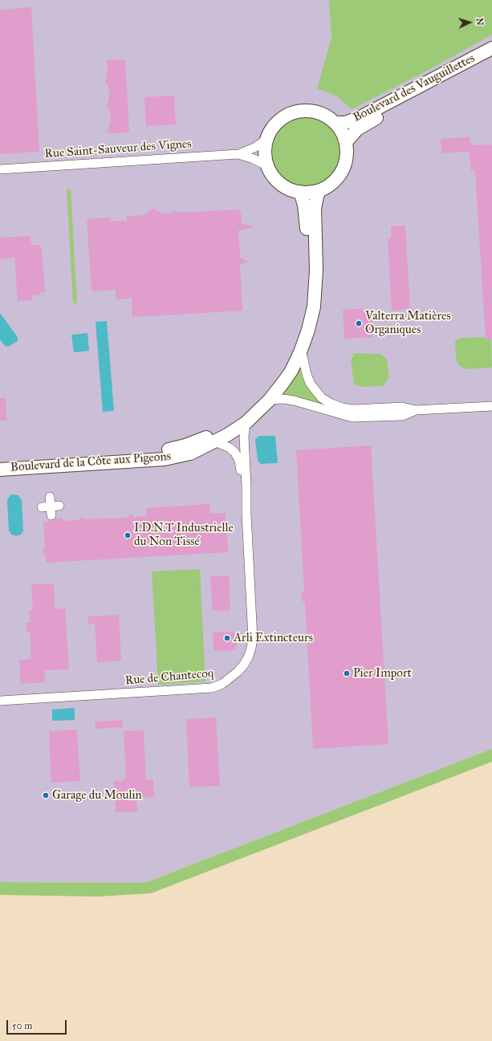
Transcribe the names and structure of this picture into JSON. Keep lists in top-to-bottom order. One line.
{"streets":{"street":["Boulevard des Vauguillettes","Rue Saint-Sauveur des Vignes","Boulevard de la Côte aux Pigeons","Rue de Chantecoq"]},"crossings":[["Boulevard des Vauguillettes","Rue Saint-Sauveur des Vignes"],["Boulevard des Vauguillettes","Boulevard de la Côte aux Pigeons"],["Rue Saint-Sauveur des Vignes","Boulevard de la Côte aux Pigeons"],["Boulevard de la Côte aux Pigeons","Rue de Chantecoq"]],"places":["Valterra Matières Organiques","I.D.N.T Industrielle du Non Tissé","Arli Extincteurs","Pier Import","Garage du Moulin"],"scale_bar":"50 m","north":"right"}
